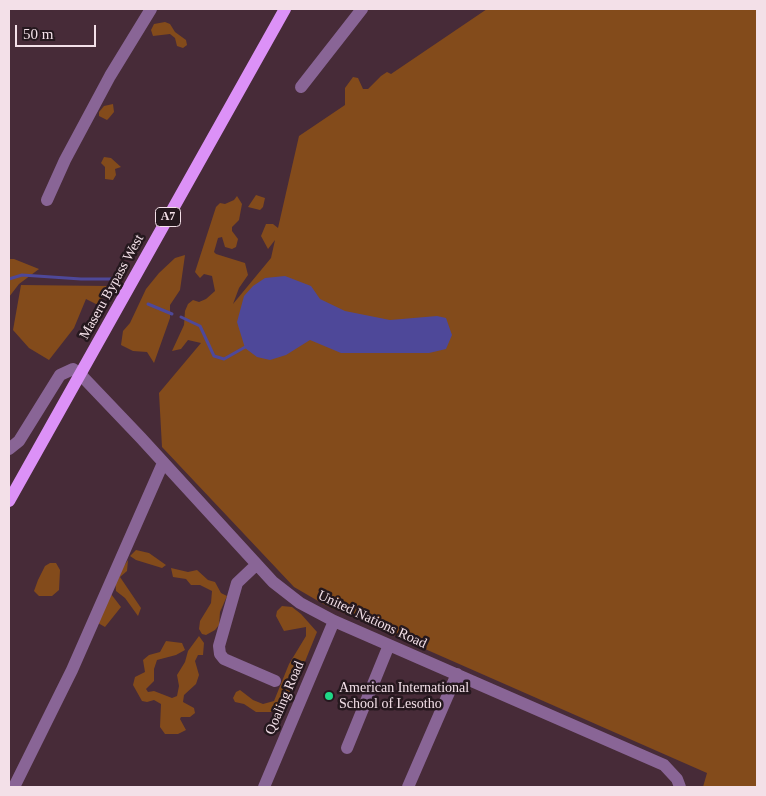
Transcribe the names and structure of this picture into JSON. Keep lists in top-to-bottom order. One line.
{"streets":{"main road":["A7","Maseru Bypass West"],"street":["United Nations Road","Qoaling Road"]},"crossings":[["Maseru Bypass West","United Nations Road"],["United Nations Road","Qoaling Road"]],"places":["American International School of Lesotho"],"scale_bar":"50 m"}
